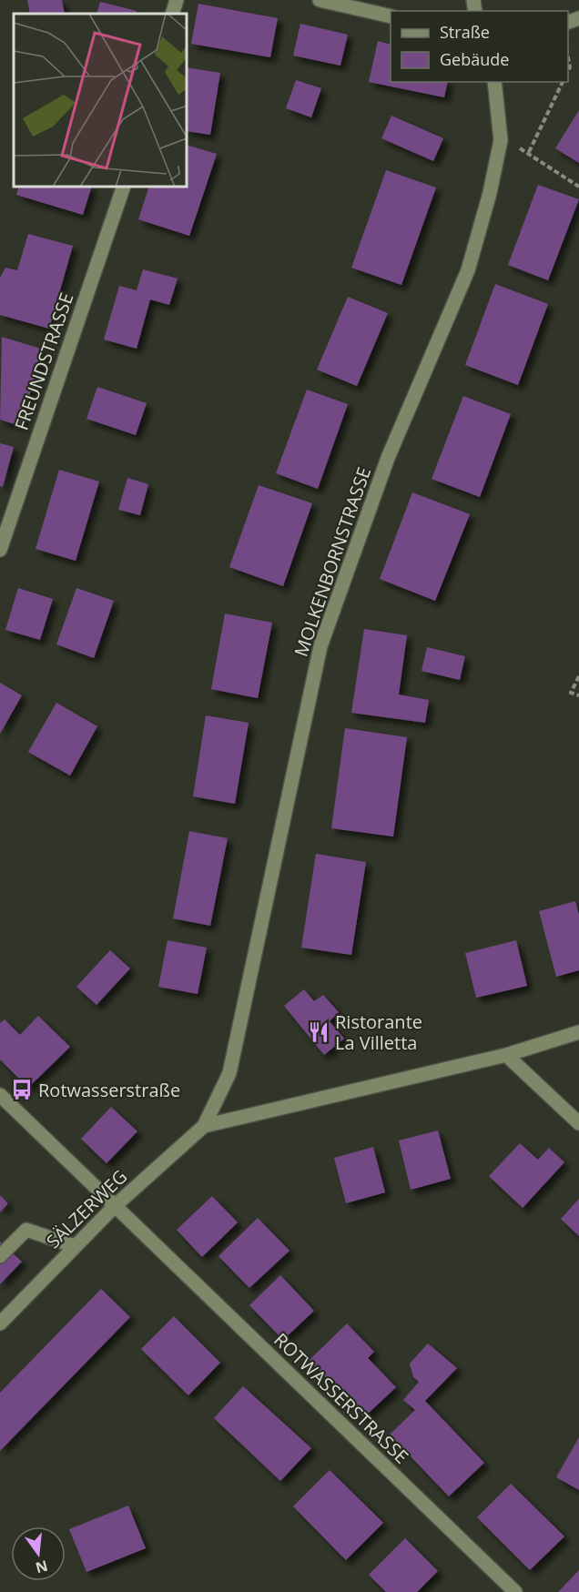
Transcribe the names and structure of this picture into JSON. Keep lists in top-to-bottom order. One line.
{"streets":{"street":["FREUNDSTRASSE","MOLKENBORNSTRASSE","SÄLZERWEG","ROTWASSERSTRASSE"]},"crossings":[["MOLKENBORNSTRASSE","SÄLZERWEG"],["SÄLZERWEG","ROTWASSERSTRASSE"]],"places":{"restaurant":["Ristorante La Villetta"],"bus stop":["Rotwasserstraße"]},"legend":["Straße","Gebäude"],"north":"bottom"}
